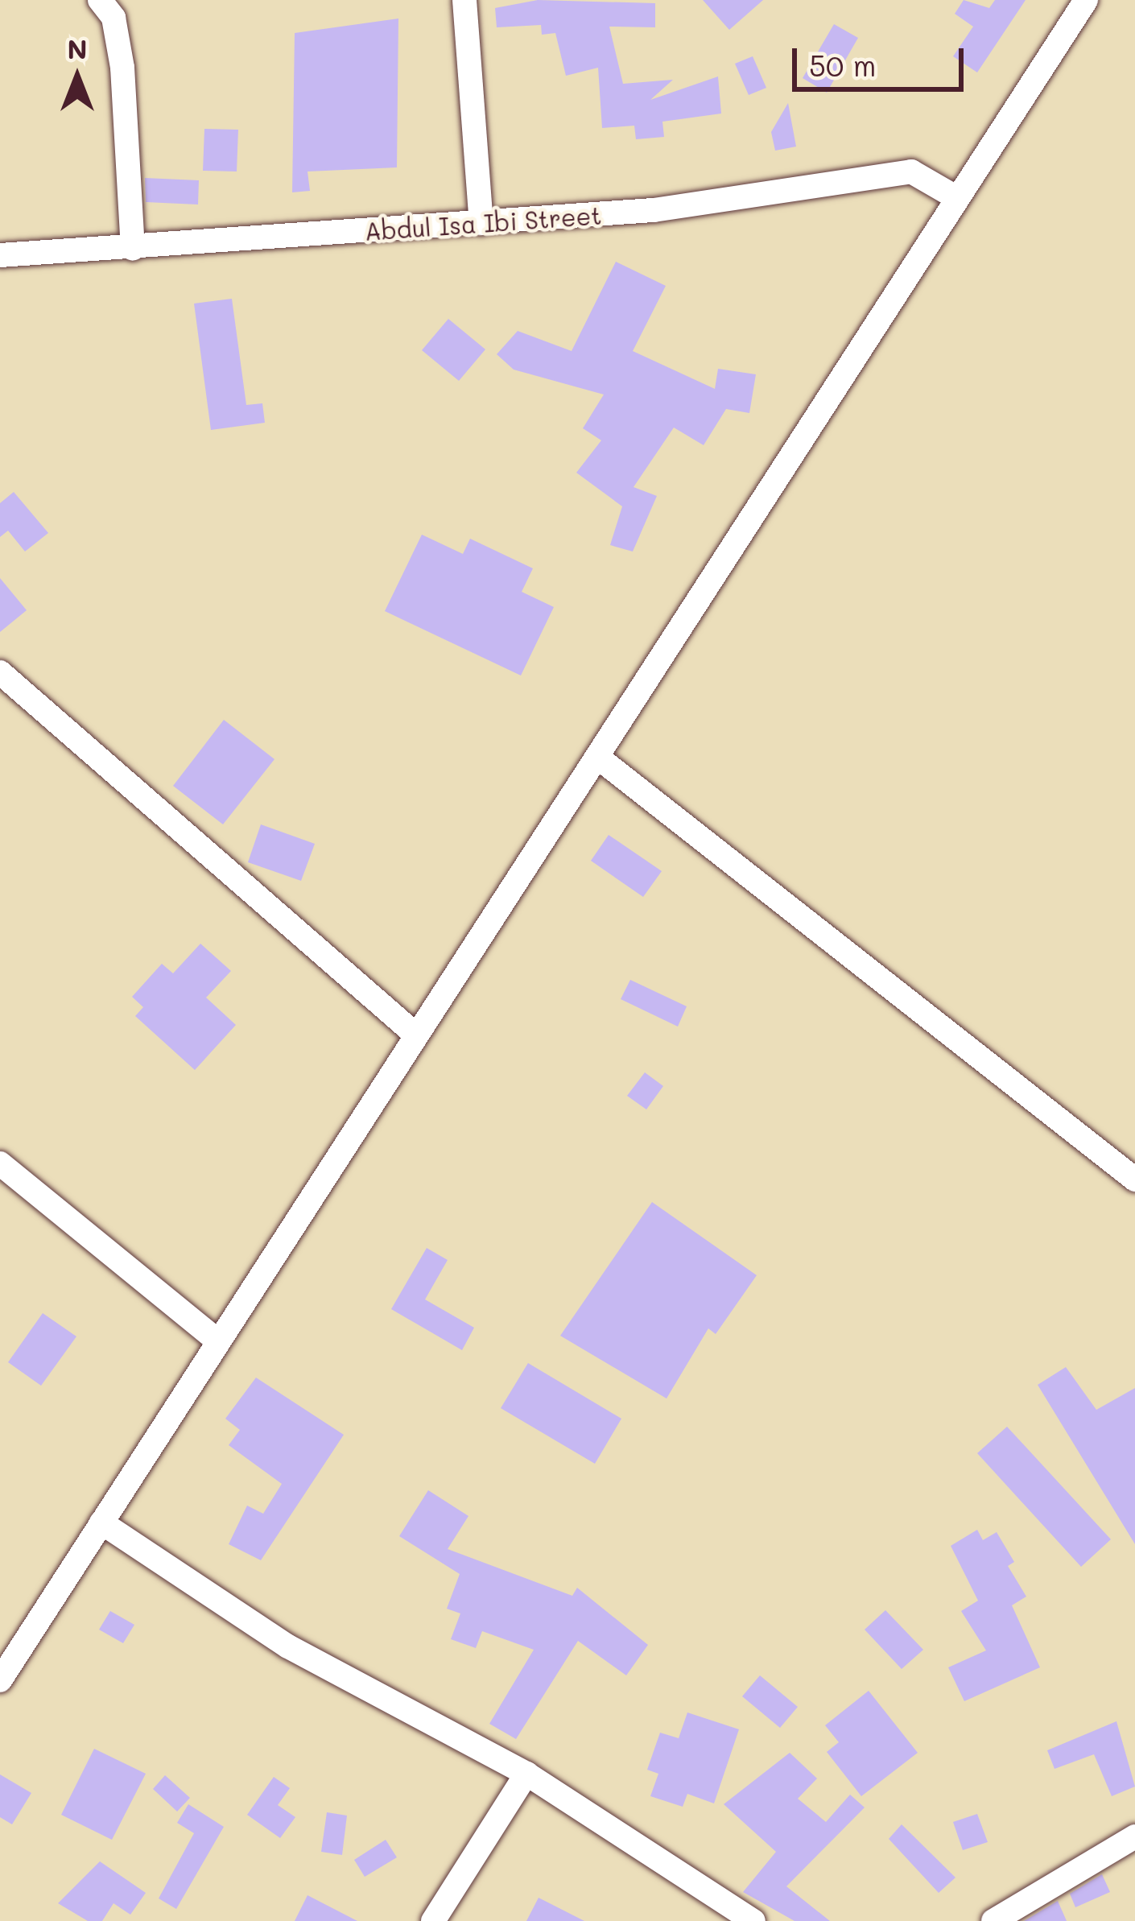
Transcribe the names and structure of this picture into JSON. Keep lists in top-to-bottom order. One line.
{"streets":{"street":["Abdul Isa Ibi Street"]},"scale_bar":"50 m","north":"top"}
